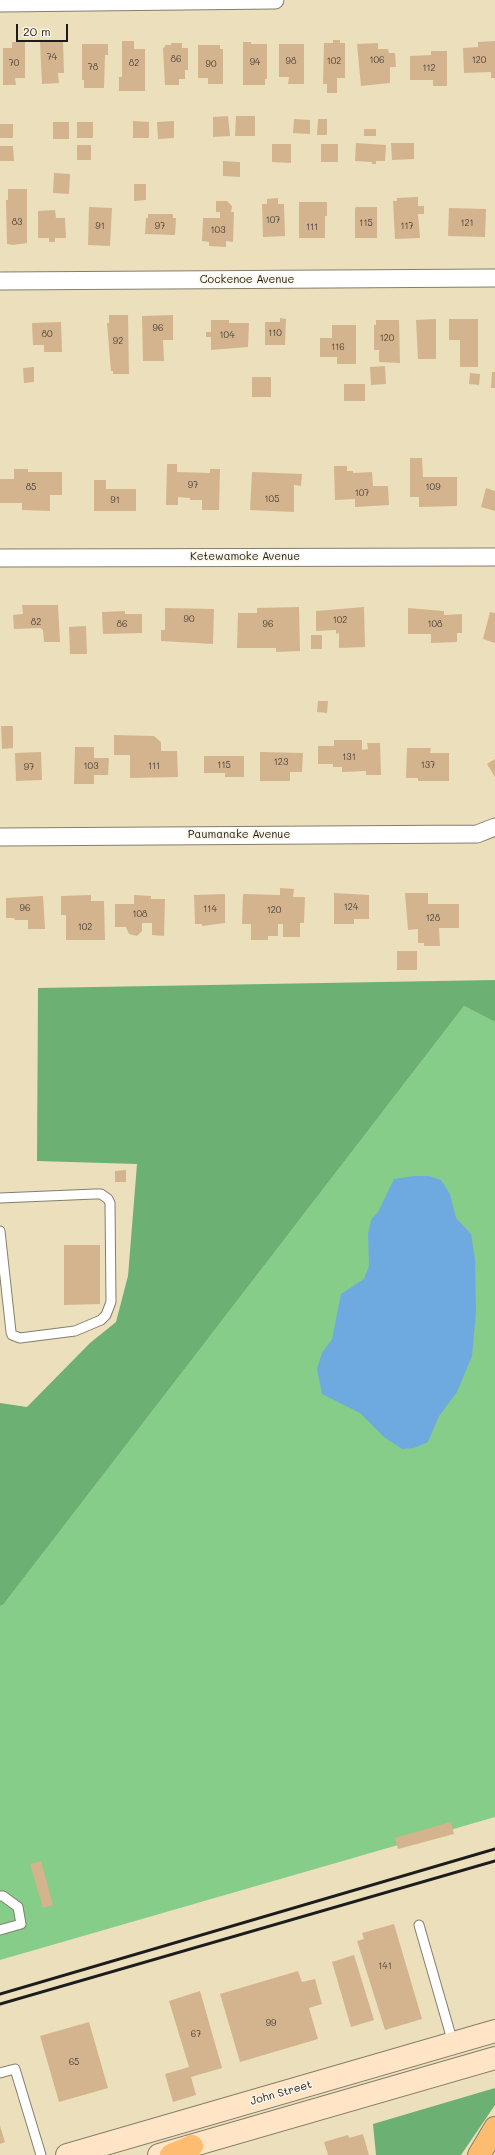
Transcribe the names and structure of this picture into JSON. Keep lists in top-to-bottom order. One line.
{"streets":{"main road":["John Street"],"street":["Cockenoe Avenue","Ketewamoke Avenue","Paumanake Avenue"]},"house_numbers":["74","86","106","120","98","102","94","70","82","90","78","112","107","83","115","121","91","97","117","111","103","96","110","80","104","120","92","116","97","85","109","107","105","91","90","102","82","86","96","108","131","123","115","137","103","111","97","124","96","114","120","108","128","102","141","99","67","65"],"scale_bar":"20 m"}
